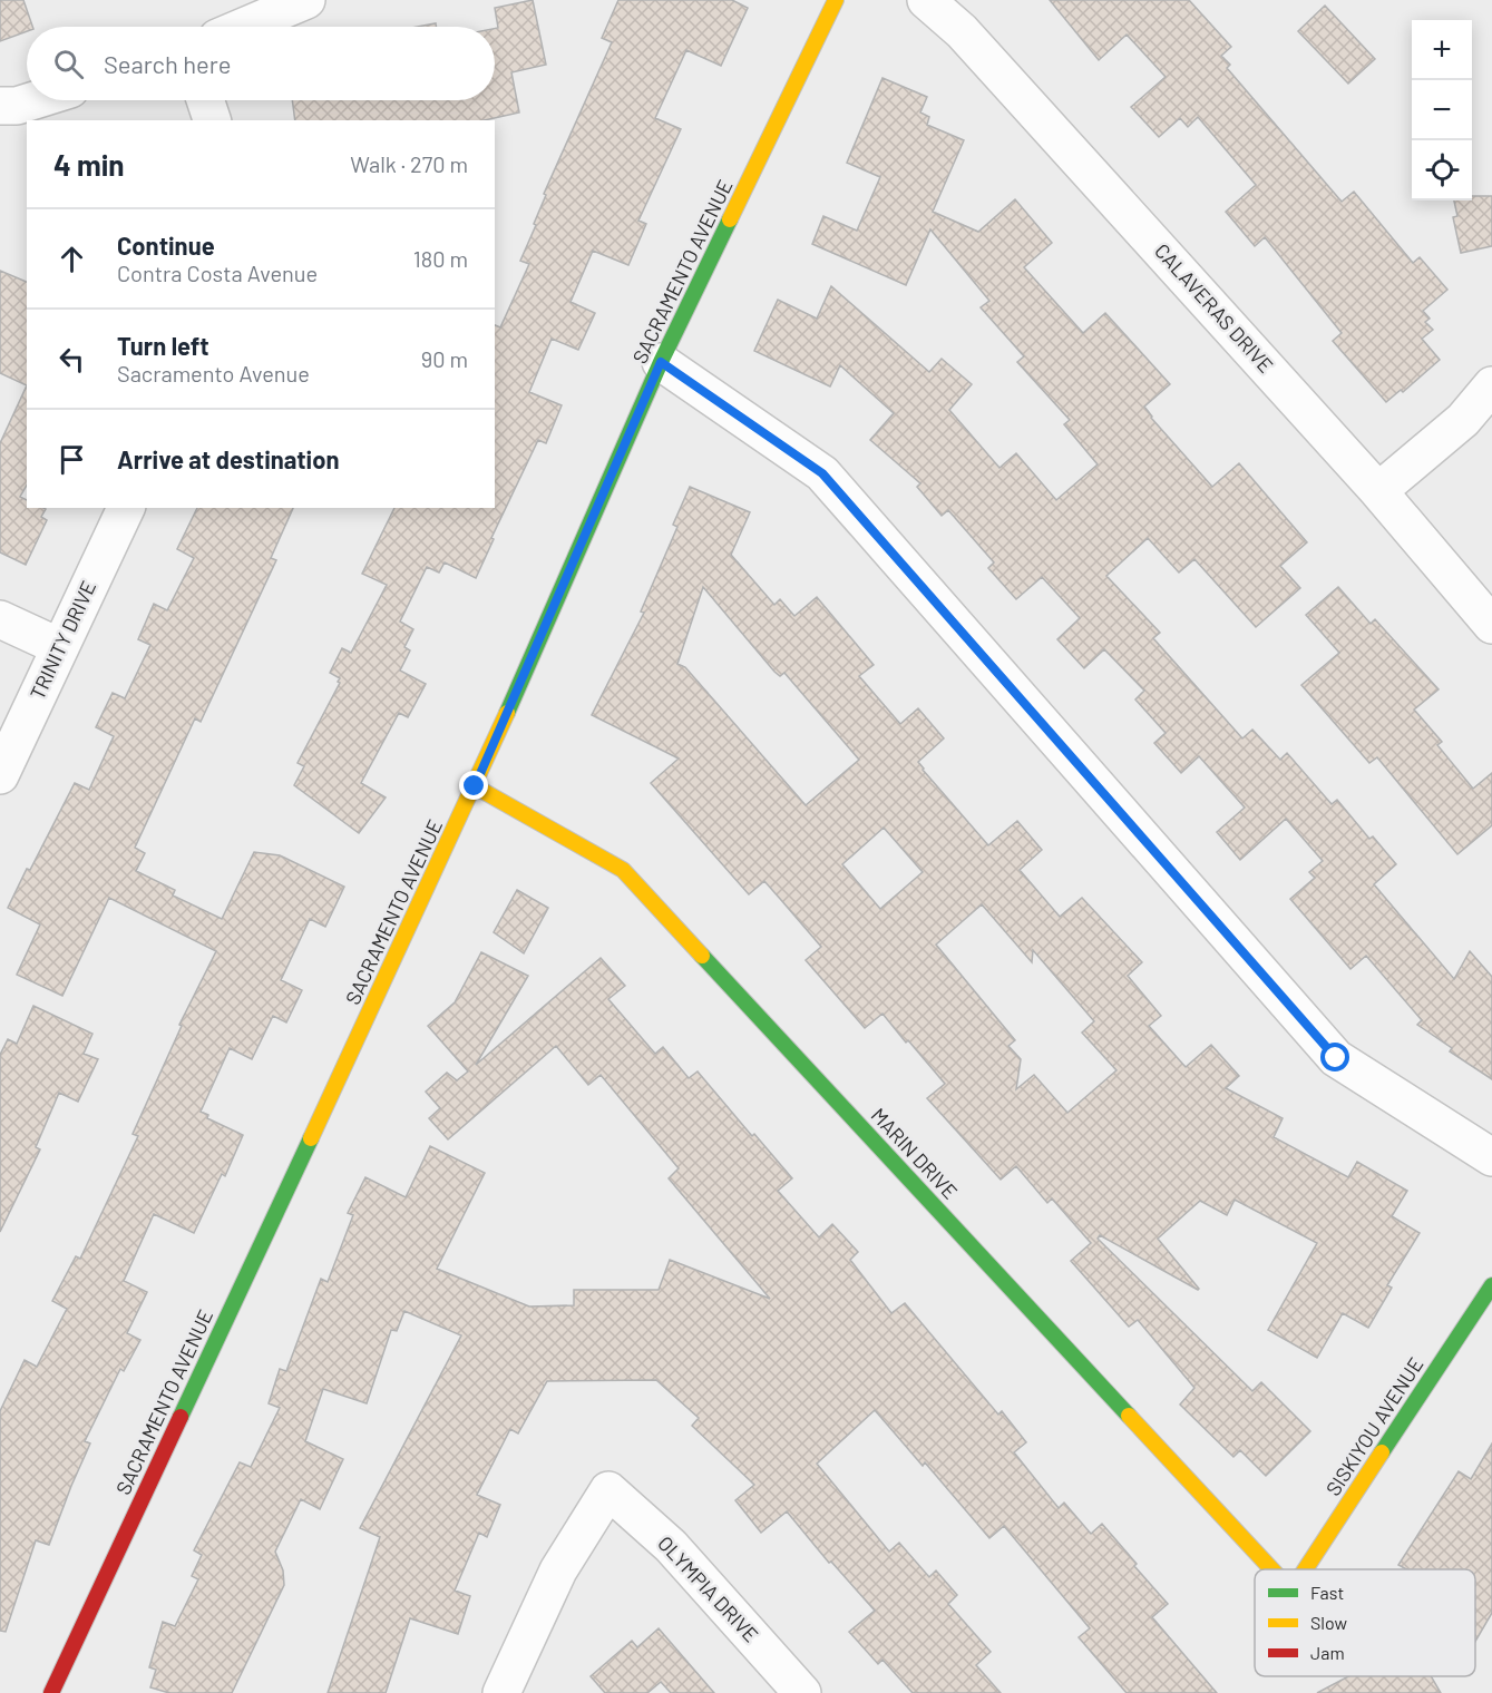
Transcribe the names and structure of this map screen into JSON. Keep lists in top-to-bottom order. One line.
{"streets":{"street":["SACRAMENTO AVENUE","CALAVERAS DRIVE","TRINITY DRIVE","MARIN DRIVE","SISKIYOU AVENUE","OLYMPIA DRIVE"]},"crossings":[["SACRAMENTO AVENUE","MARIN DRIVE"]],"legend":["Fast","Slow","Jam"],"page":{"map_buttons":["+","−"],"search":"Search here","heading":["4 min","Walk · 270 m"],"list":[["Continue","Contra Costa Avenue","180 m"],["Turn left","Sacramento Avenue","90 m"],"Arrive at destination"]}}
